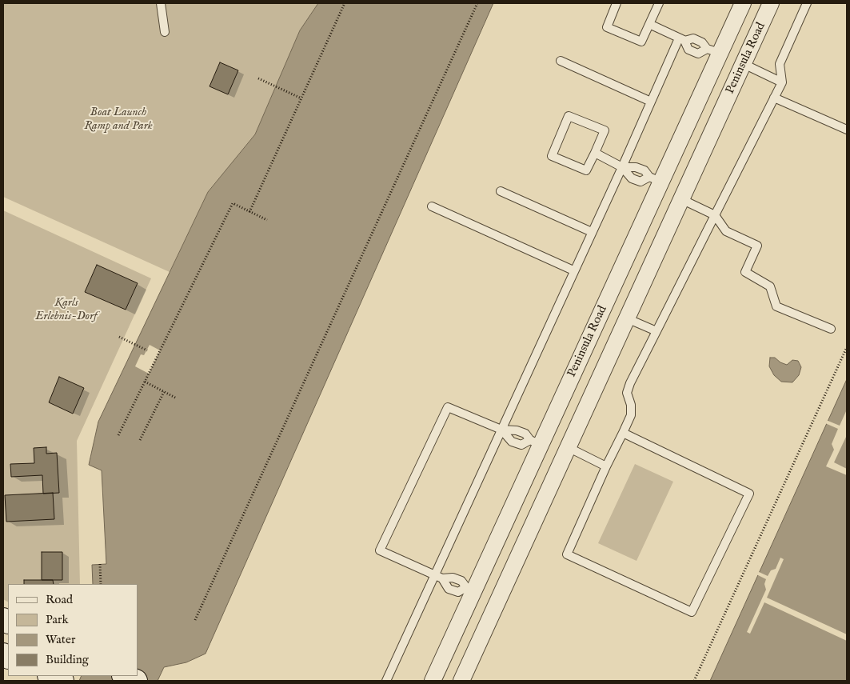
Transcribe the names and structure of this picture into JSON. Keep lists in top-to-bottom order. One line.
{"streets":{"street":["Peninsula Road"]},"parks":["Boat Launch Ramp and Park","Karls Erlebnis-Dorf"],"legend":["Road","Park","Water","Building"]}
